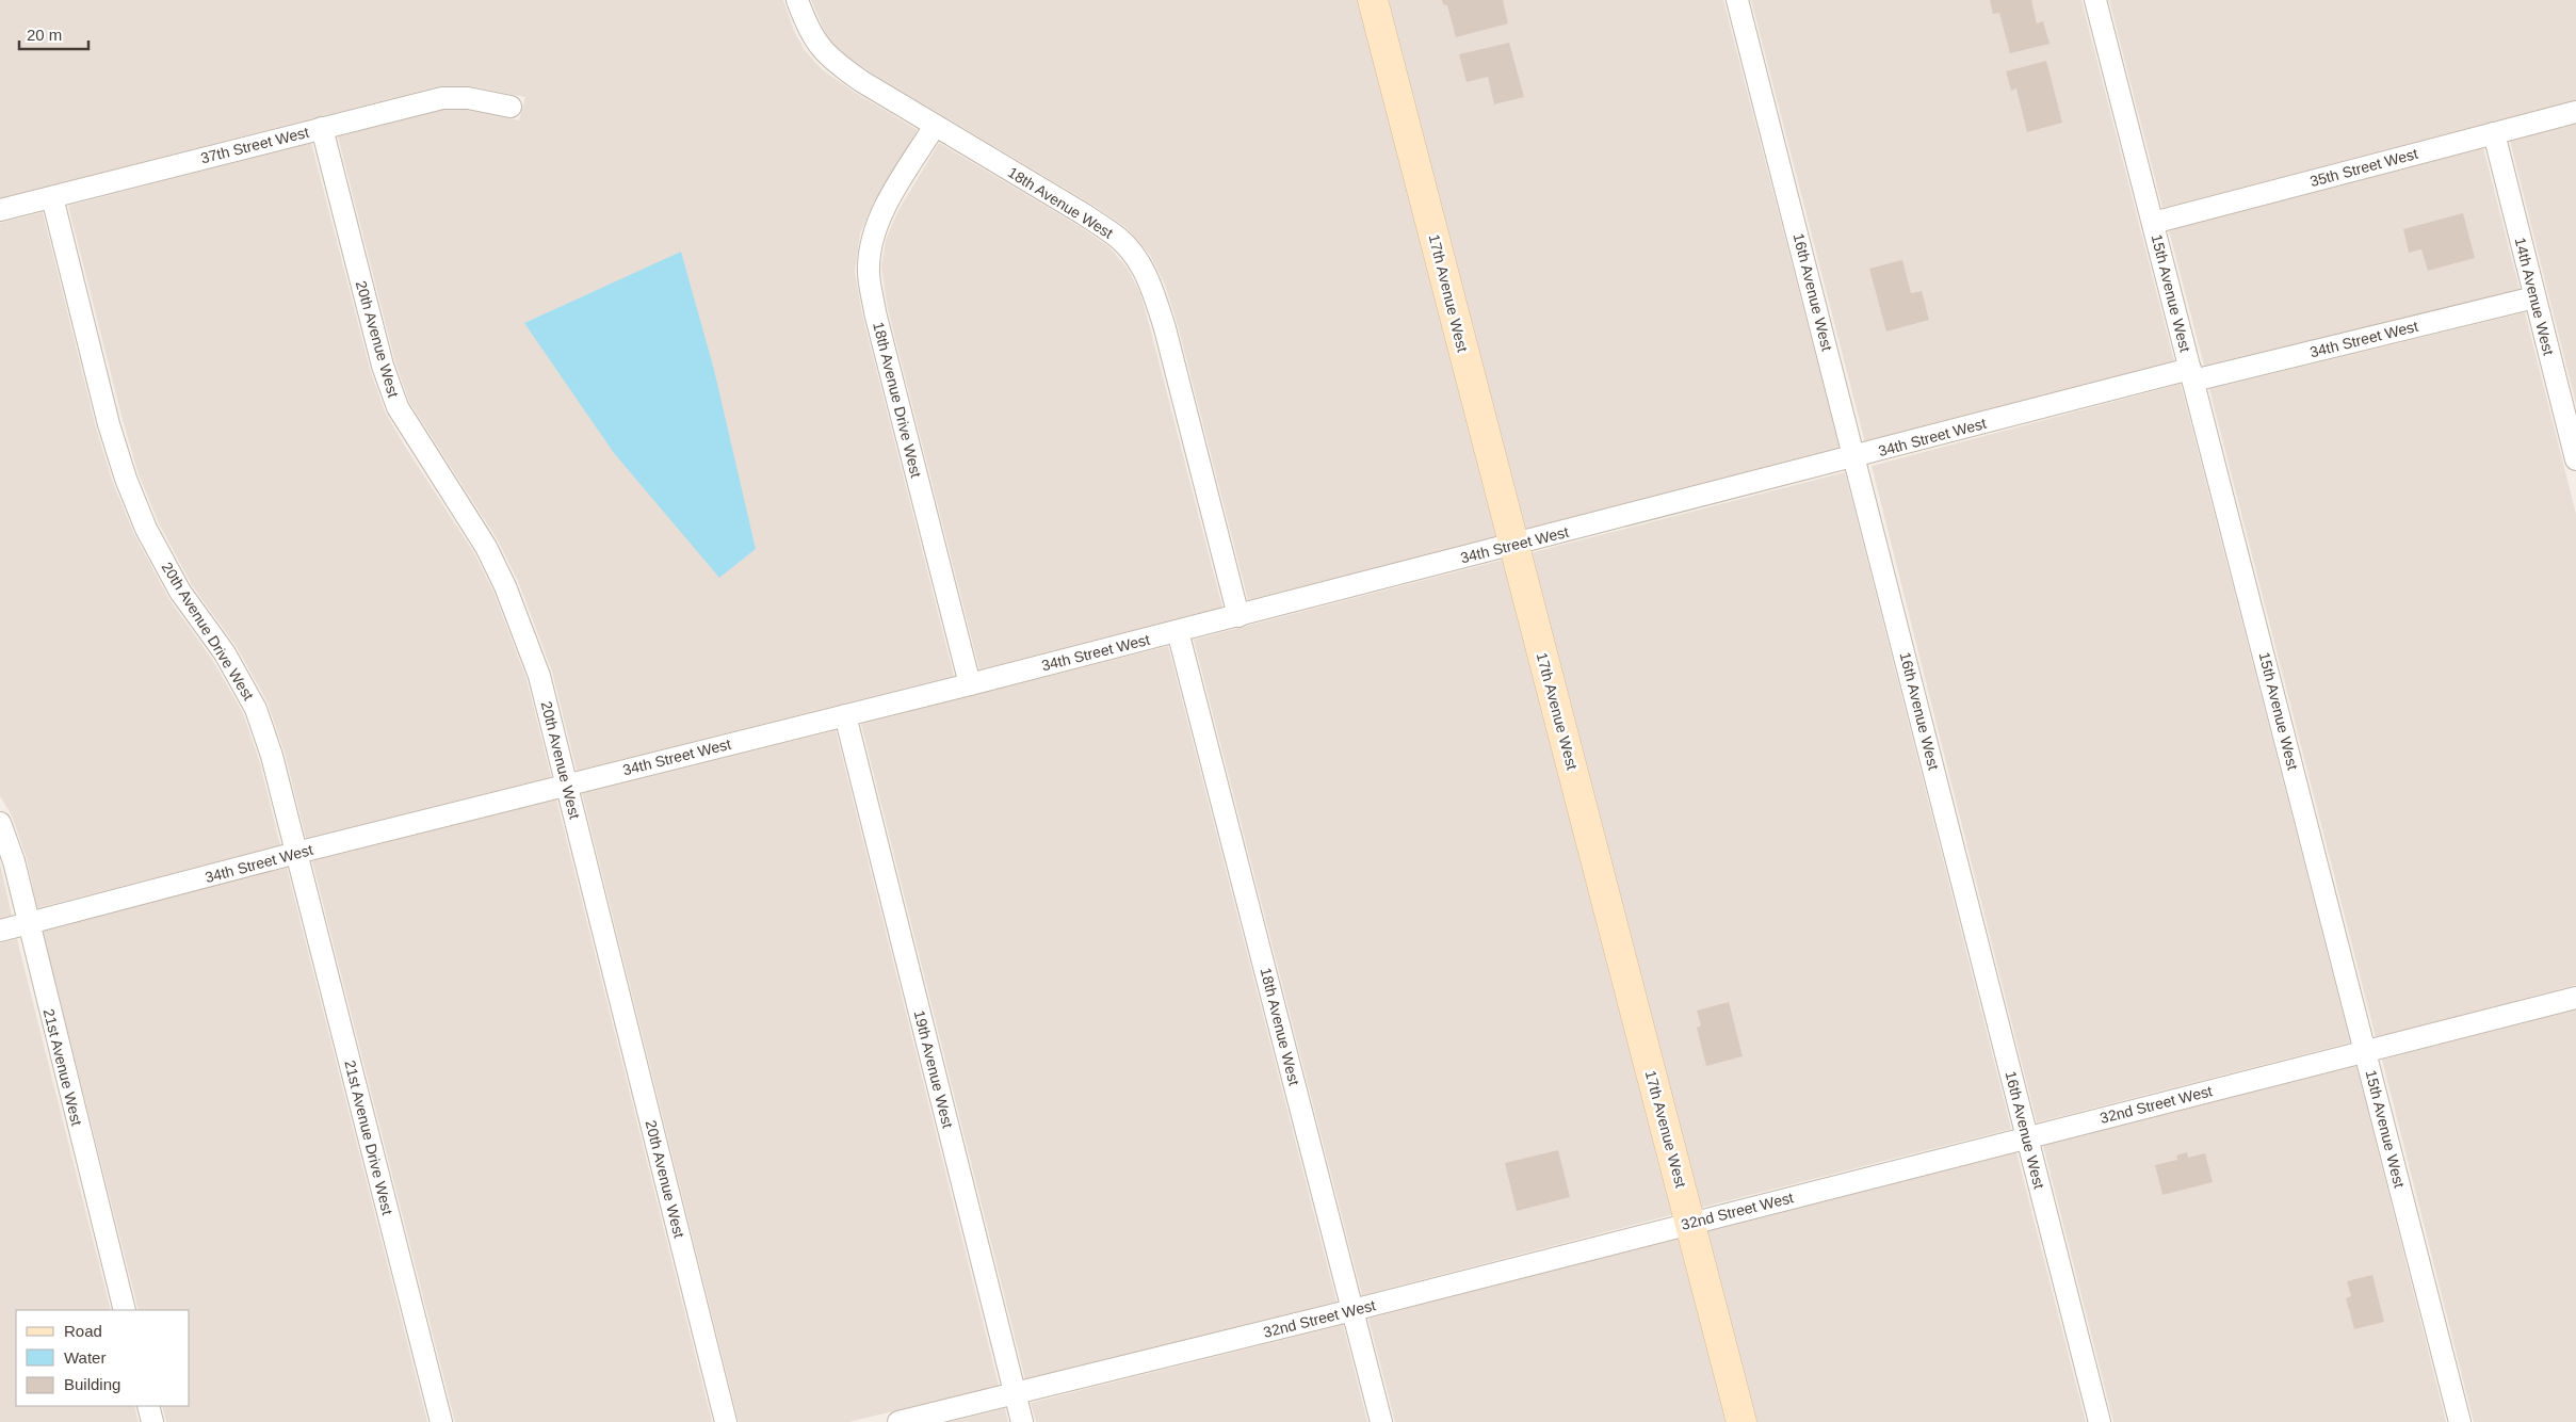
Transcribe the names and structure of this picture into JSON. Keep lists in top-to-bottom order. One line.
{"streets":{"street":["37th Street West","35th Street West","18th Avenue West","16th Avenue West","17th Avenue West","15th Avenue West","14th Avenue West","20th Avenue West","34th Street West","18th Avenue Drive West","20th Avenue Drive West","21st Avenue West","19th Avenue West","32nd Street West","21st Avenue Drive West"]},"crossings":[["37th Street West","20th Avenue West"],["37th Street West","20th Avenue Drive West"],["35th Street West","15th Avenue West"],["35th Street West","14th Avenue West"],["18th Avenue West","34th Street West"],["18th Avenue West","18th Avenue Drive West"],["18th Avenue West","32nd Street West"],["16th Avenue West","34th Street West"],["16th Avenue West","32nd Street West"],["17th Avenue West","34th Street West"],["17th Avenue West","32nd Street West"],["15th Avenue West","34th Street West"],["15th Avenue West","32nd Street West"],["14th Avenue West","34th Street West"],["20th Avenue West","34th Street West"],["34th Street West","18th Avenue Drive West"],["34th Street West","20th Avenue Drive West"],["34th Street West","21st Avenue West"],["34th Street West","19th Avenue West"],["34th Street West","21st Avenue Drive West"],["20th Avenue Drive West","21st Avenue Drive West"],["19th Avenue West","32nd Street West"]],"legend":["Road","Water","Building"],"scale_bar":"20 m"}
